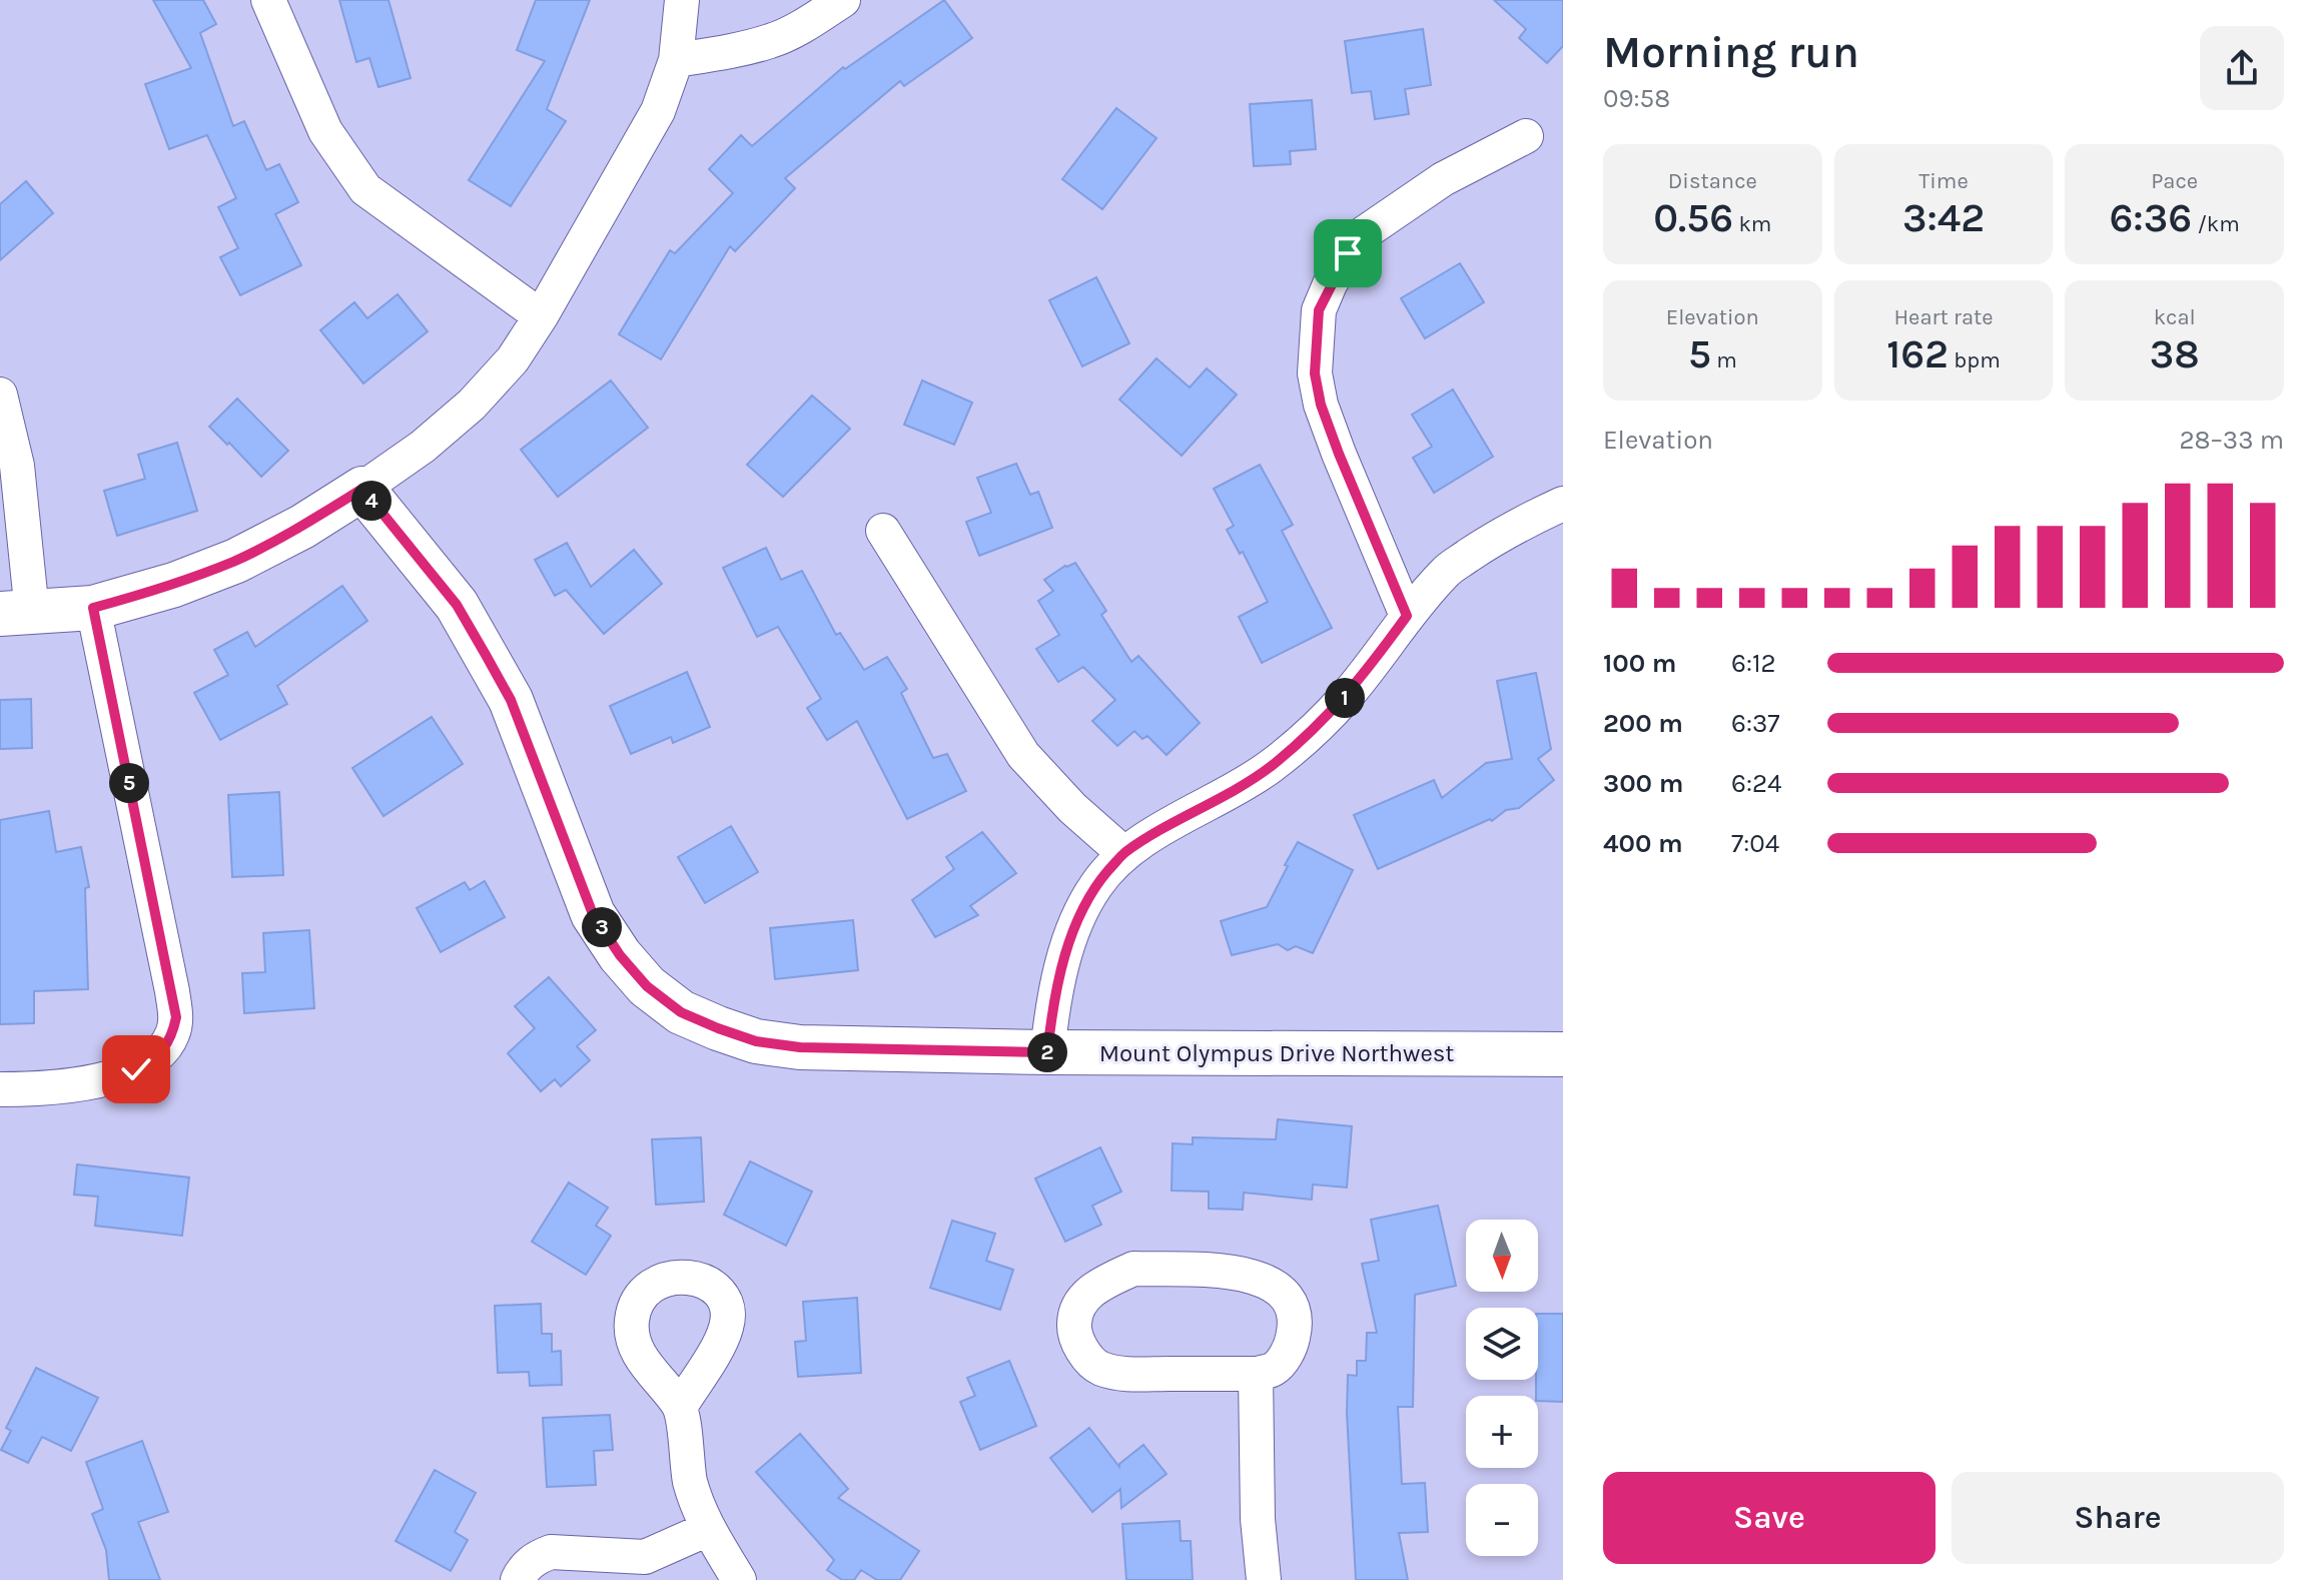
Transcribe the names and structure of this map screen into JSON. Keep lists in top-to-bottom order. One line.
{"streets":{"street":["Mount Olympus Drive Northwest"]},"north":"bottom","page":{"heading":["Morning run","09:58"],"stats":[["Distance","0.56 km"],["Time","3:42"],["Pace","6:36 /km"],["Elevation","5 m"],["Heart rate","162 bpm"],["kcal","38"]],"chart":["Elevation","28–33 m"],"pins":["4","1","5","3","2"],"list":[{"name":"100 m","note":"6:12"},{"name":"200 m","note":"6:37"},{"name":"300 m","note":"6:24"},{"name":"400 m","note":"7:04"}],"map_buttons":["+","−"],"buttons":["Save","Share"]}}
